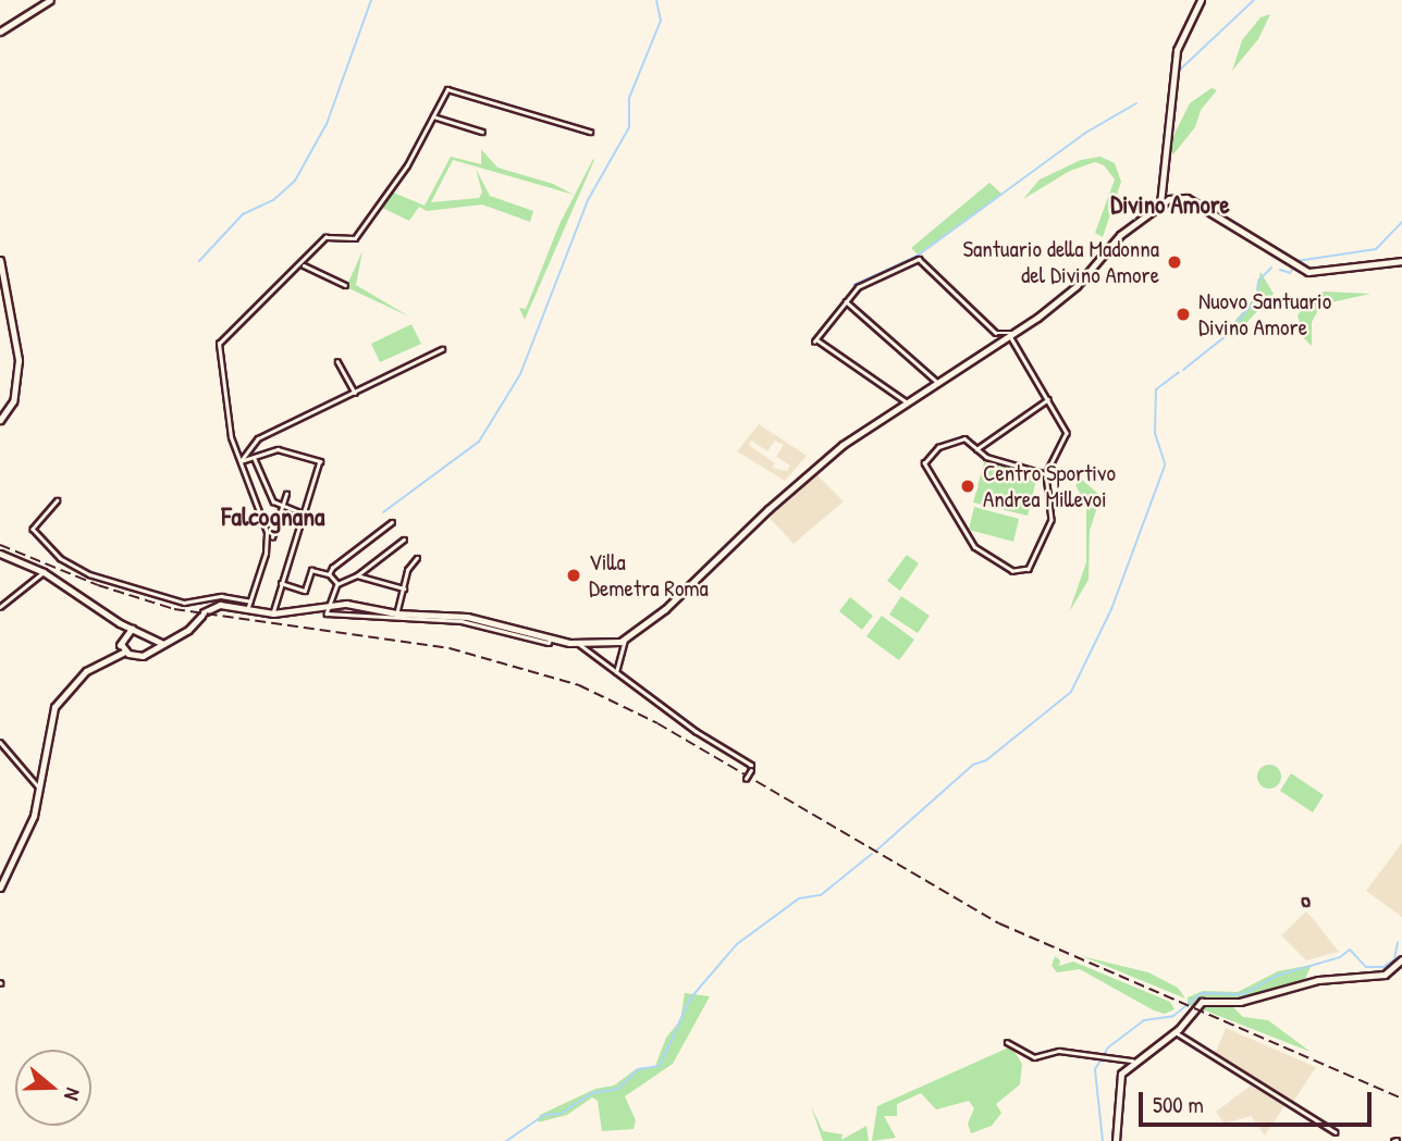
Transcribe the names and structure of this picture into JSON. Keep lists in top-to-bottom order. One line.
{"districts":["Divino Amore","Falcognana"],"places":["Santuario della Madonna del Divino Amore","Nuovo Santuario Divino Amore","Centro Sportivo Andrea Millevoi","Villa Demetra Roma"],"scale_bar":"500 m","north":"right"}
